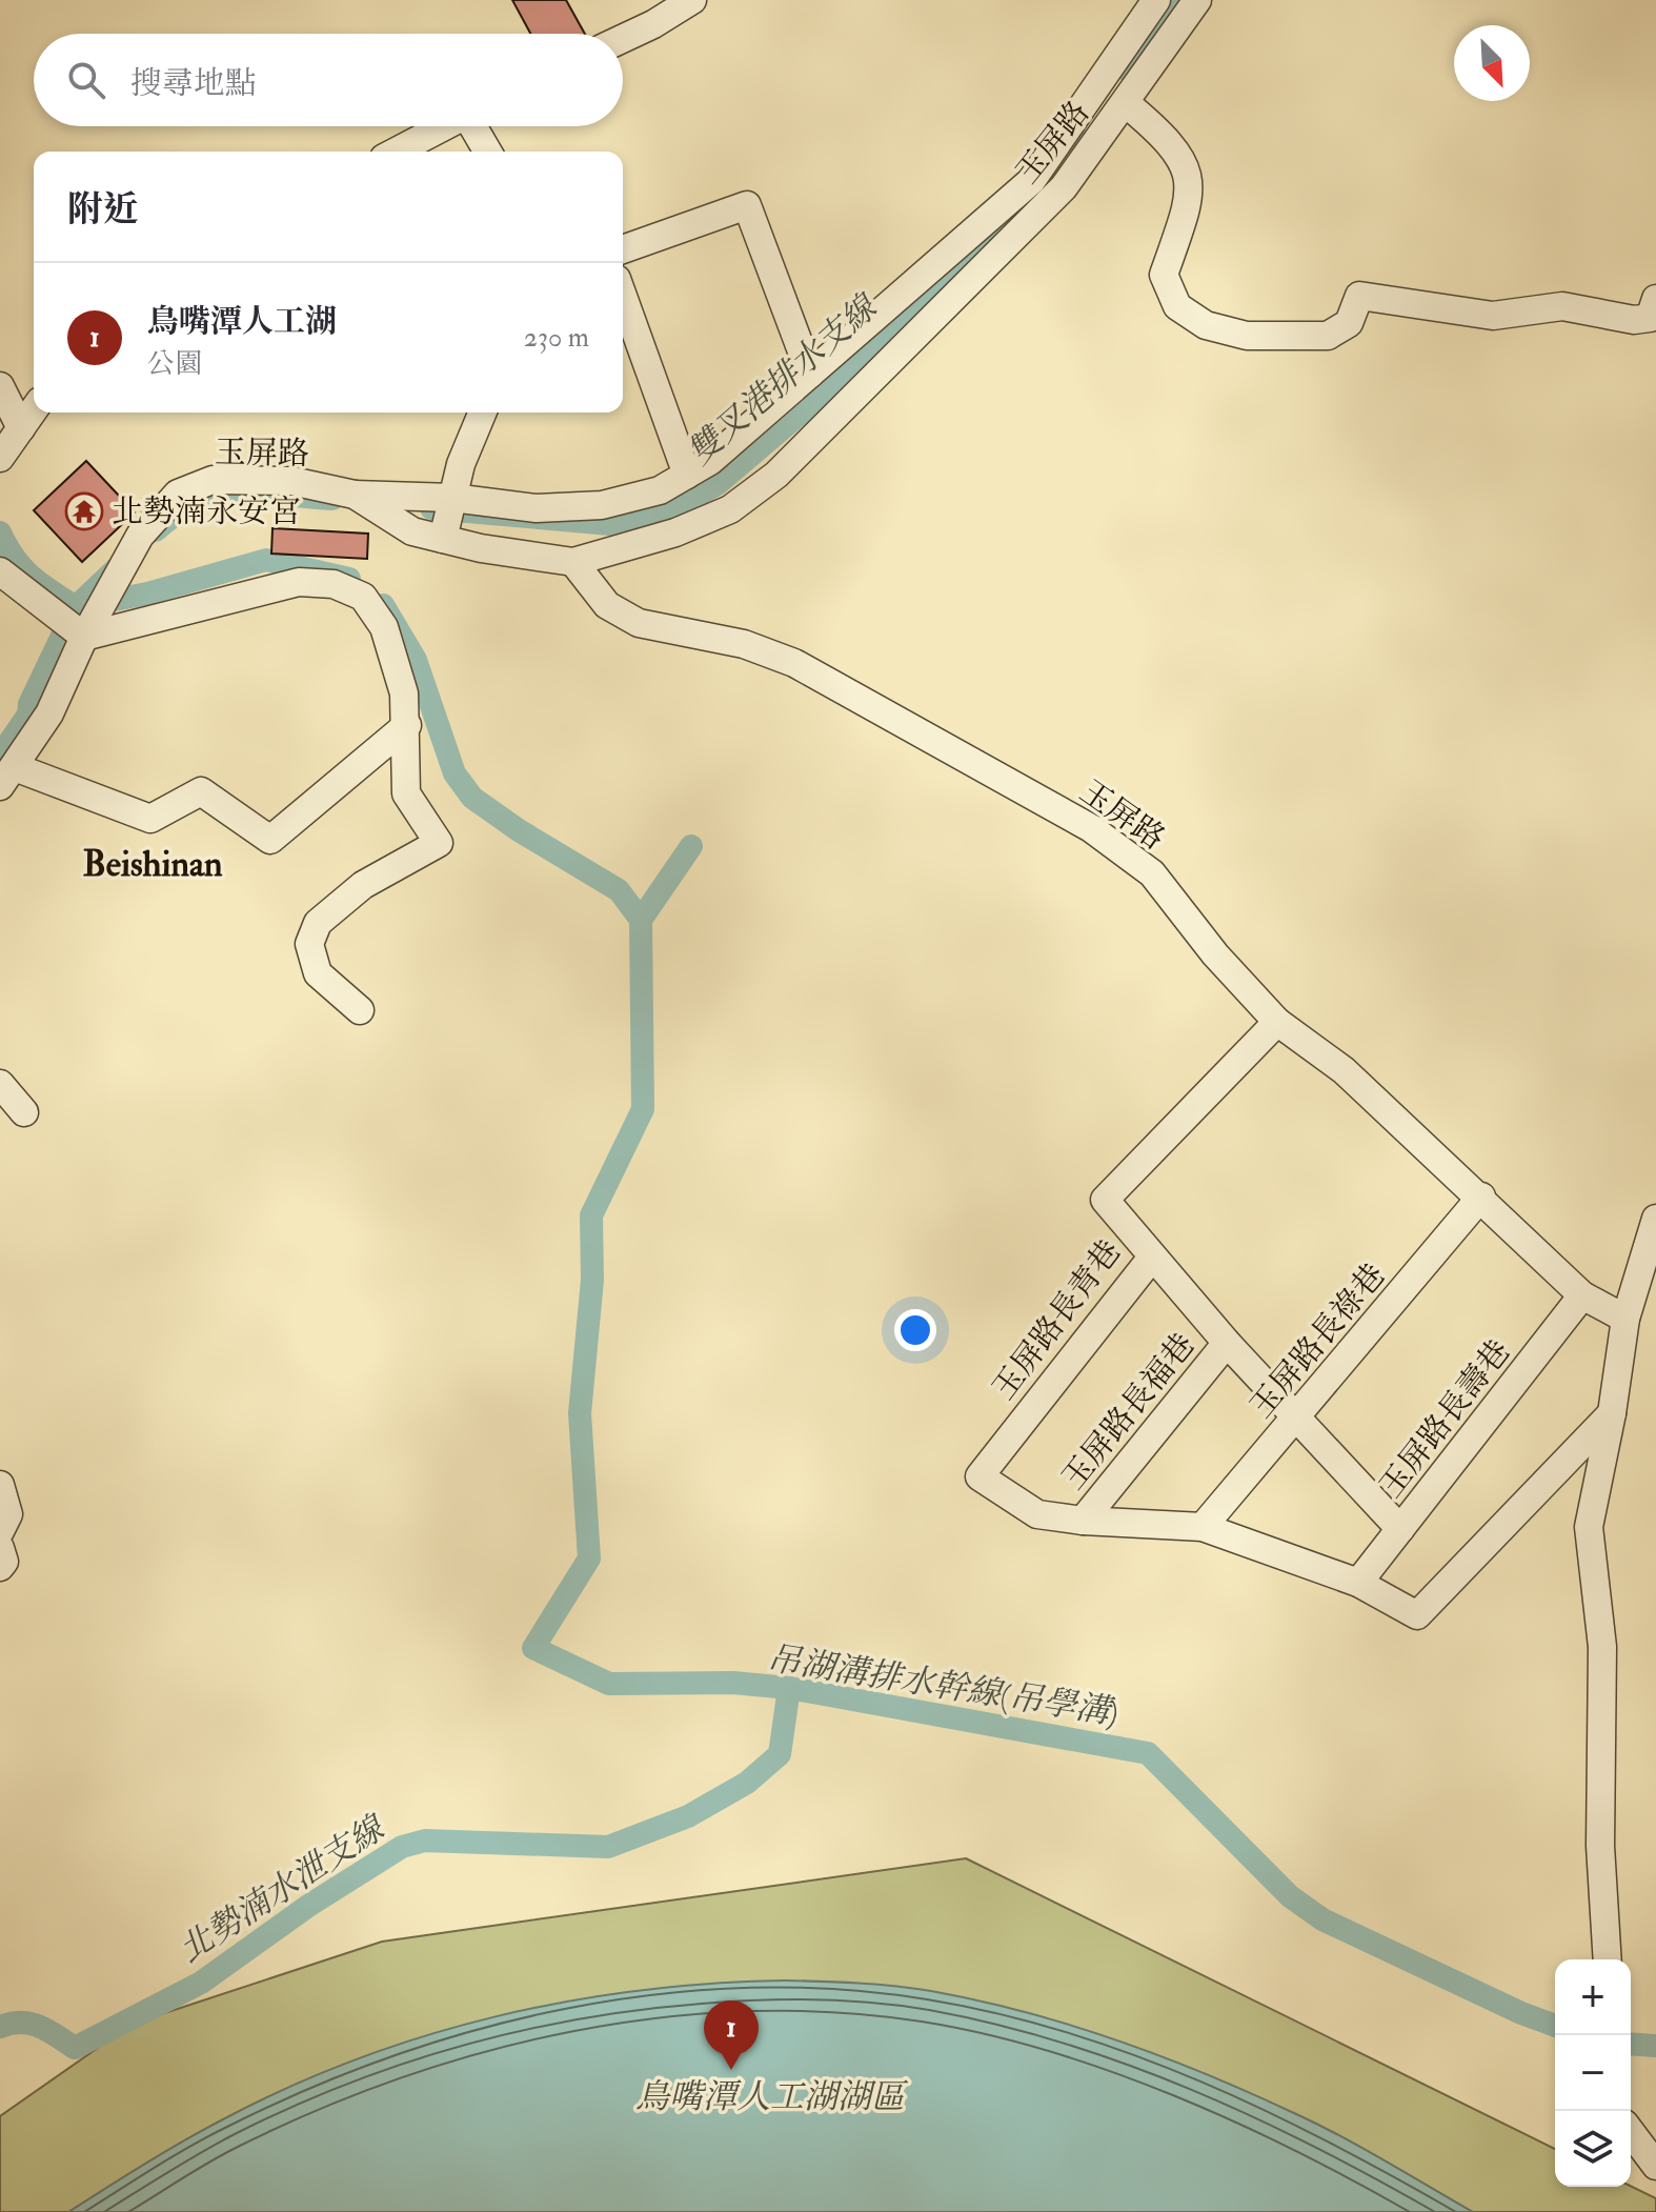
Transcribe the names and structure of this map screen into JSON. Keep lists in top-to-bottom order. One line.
{"streets":{"street":["玉屏路","玉屏路長青巷","玉屏路長祿巷","玉屏路長福巷","玉屏路長壽巷"]},"crossings":[["玉屏路","玉屏路長青巷"],["玉屏路","玉屏路長祿巷"],["玉屏路","玉屏路長壽巷"],["玉屏路長青巷","玉屏路長福巷"]],"districts":["Beishinan"],"water":["雙叉港排水支線","吊湖溝排水幹線(吊學溝)","北勢湳水泄支線","鳥嘴潭人工湖湖區"],"places":{"temple":["北勢湳永安宮"]},"north":"bottom right","page":{"search":"搜尋地點","heading":"附近","list":[{"mark":"1","name":"鳥嘴潭人工湖","note":"公園","value":"230 m"}],"map_buttons":["+","−"],"pins":"1"}}
